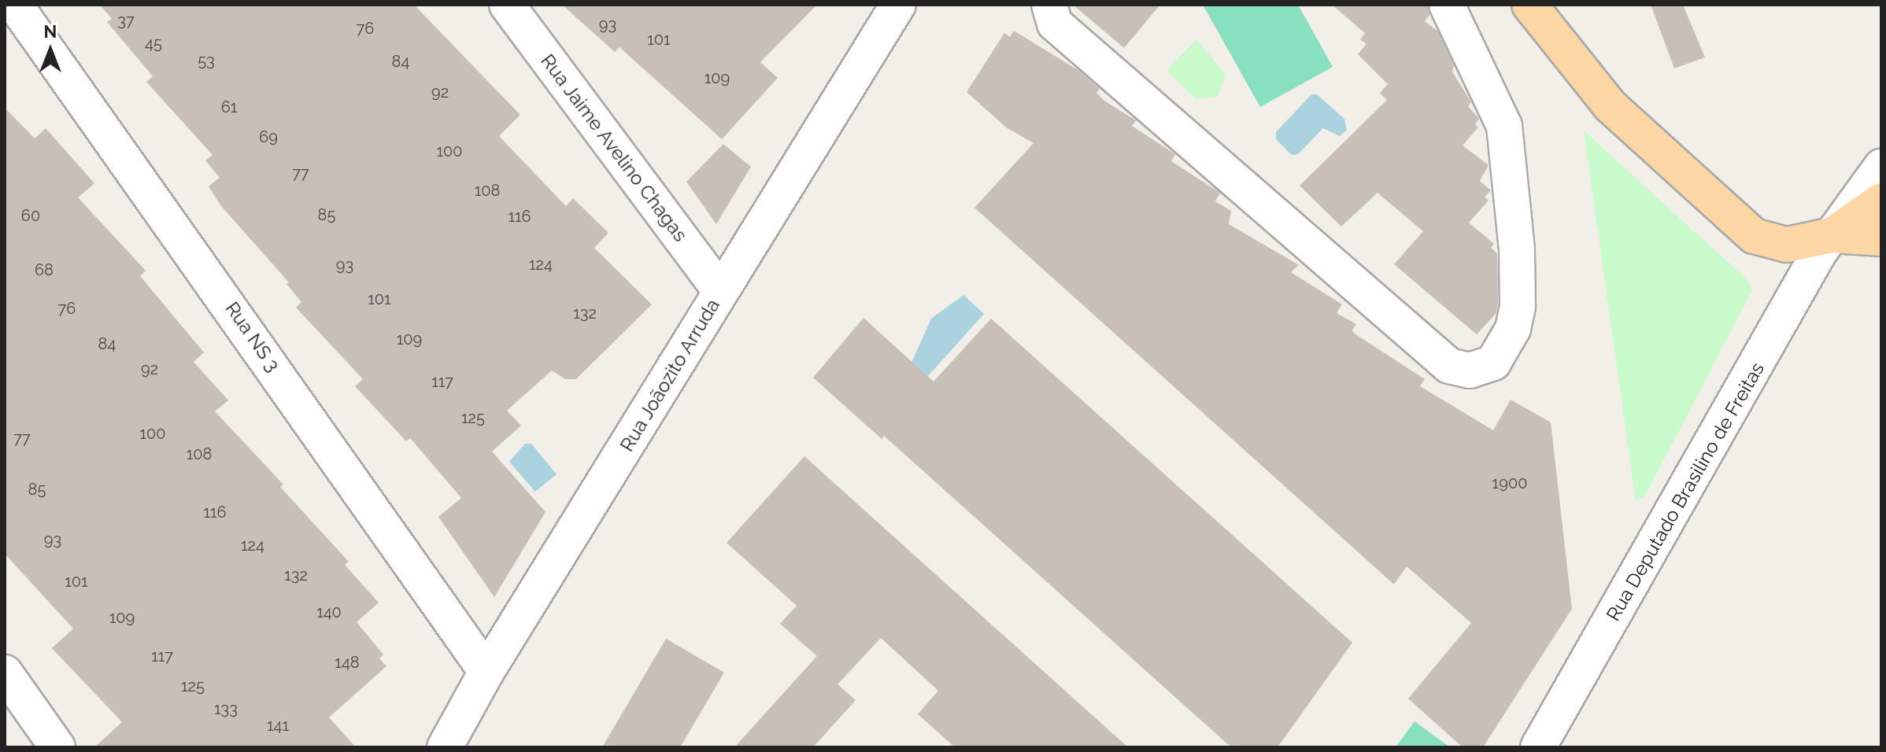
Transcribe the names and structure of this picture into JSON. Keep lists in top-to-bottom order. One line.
{"streets":{"street":["Rua Jaime Avelino Chagas","Rua NS 3","Rua Joãozito Arruda","Rua Deputado Brasilino de Freitas"]},"crossings":[["Rua Jaime Avelino Chagas","Rua Joãozito Arruda"],["Rua NS 3","Rua Joãozito Arruda"]],"house_numbers":["37","93","76","101","45","53","84","109","92","61","69","100","77","108","85","60","116","124","93","68","101","76","132","109","84","92","117","125","100","77","108","1900","85","116","93","124","132","101","140","109","117","148","125","133","141"],"north":"top"}
